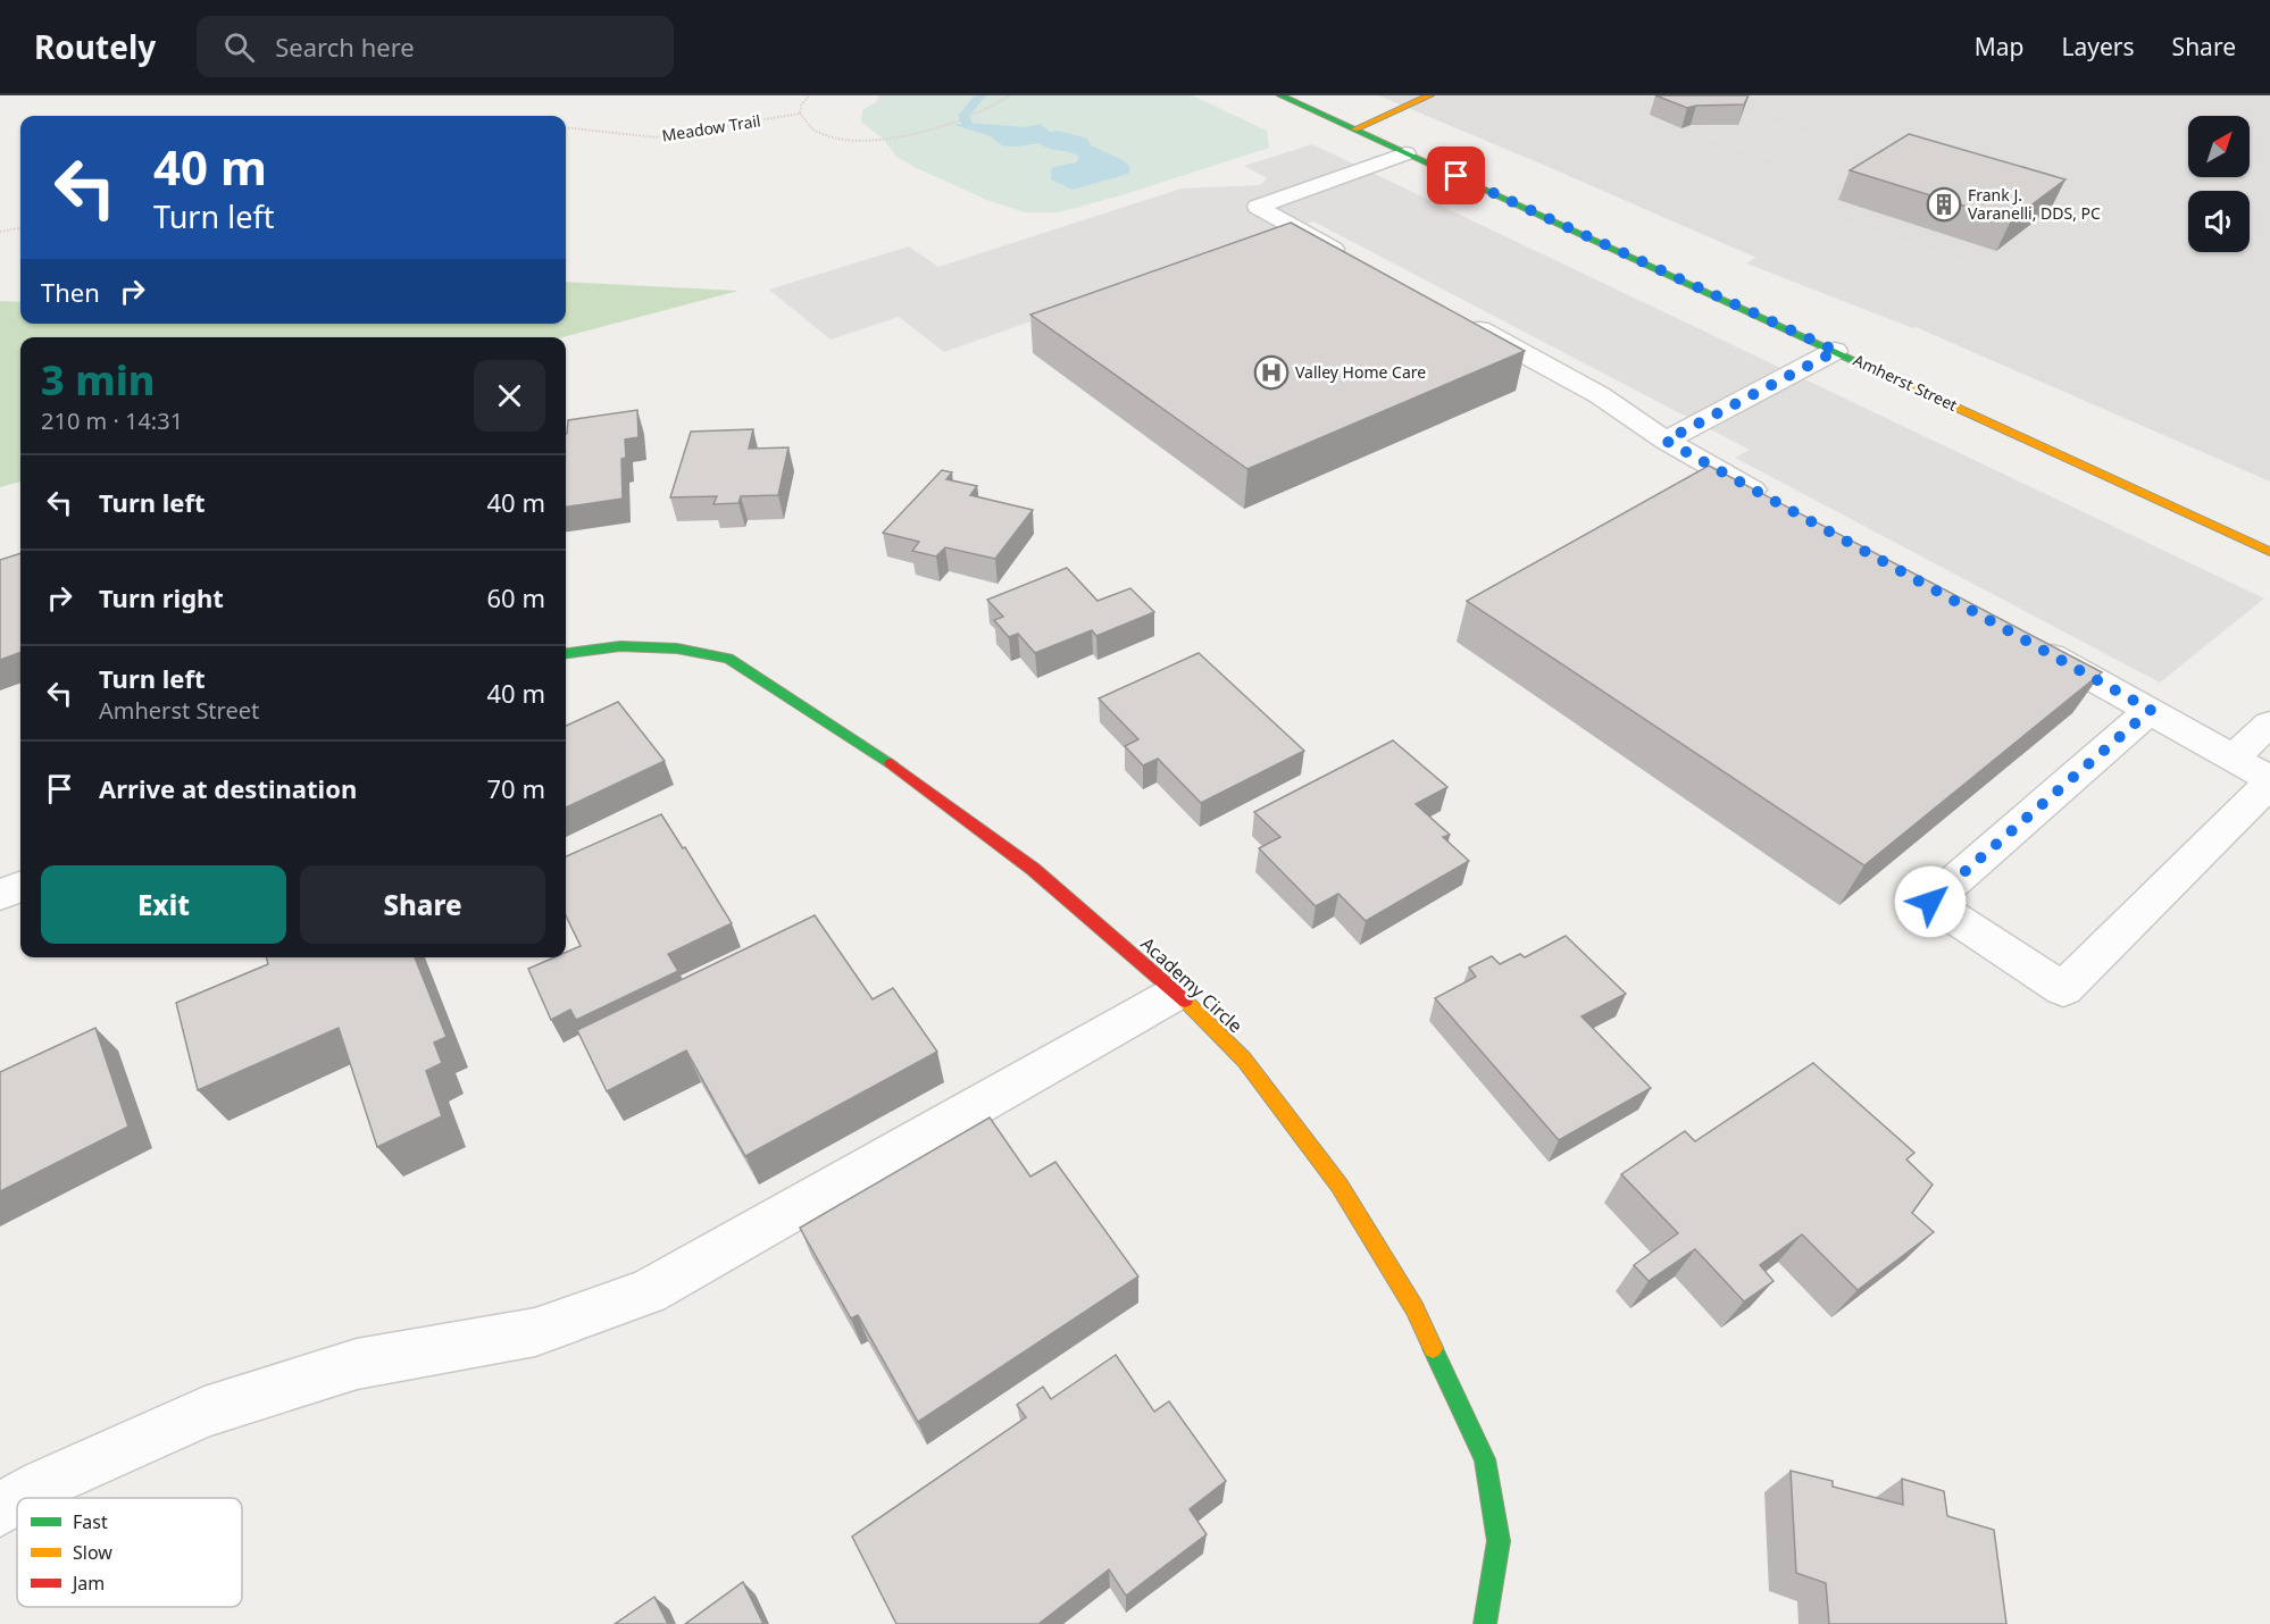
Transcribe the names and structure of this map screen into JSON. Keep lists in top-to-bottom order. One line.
{"streets":{"main road":["Amherst Street","Academy Circle"],"path":["Meadow Trail"]},"places":{"building":["Frank J. Varanelli, DDS, PC"],"hospital":["Valley Home Care"]},"legend":["Fast","Slow","Jam"],"north":"top right","page":{"header":"Routely","search":"Search here","nav":["Map","Layers","Share"],"turn":["40 m","Turn left"],"then":"Then","heading":["3 min","210 m · 14:31"],"list":[{"name":"Turn left","value":"40 m"},{"name":"Turn right","value":"60 m"},{"name":"Turn left","note":"Amherst Street","value":"40 m"},{"name":"Arrive at destination","value":"70 m"}],"buttons":["Exit","Share"]}}
